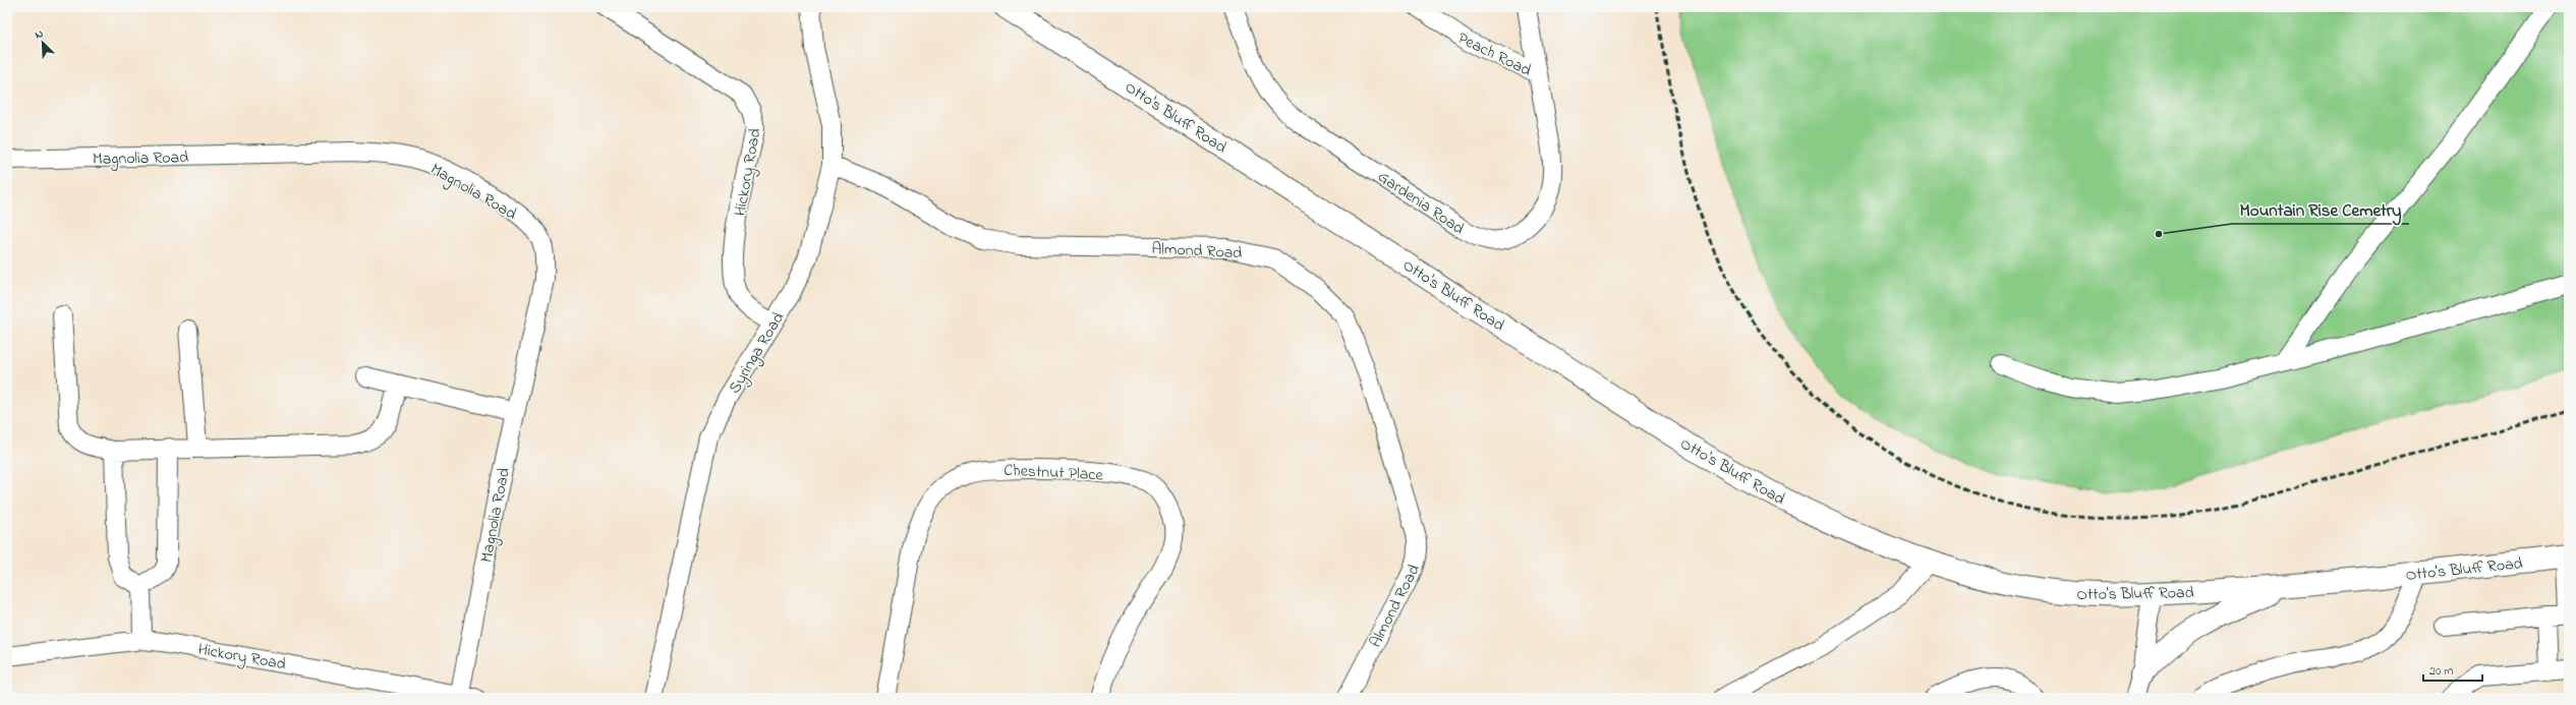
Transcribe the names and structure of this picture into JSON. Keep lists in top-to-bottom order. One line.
{"streets":{"main road":["Otto's Bluff Road"],"street":["Peach Road","Magnolia Road","Hickory Road","Gardenia Road","Almond Road","Syringa Road","Chestnut Place"]},"crossings":[["Peach Road","Gardenia Road"],["Magnolia Road","Hickory Road"],["Hickory Road","Syringa Road"],["Almond Road","Syringa Road"]],"places":["Mountain Rise Cemetry"],"scale_bar":"20 m","north":"top left"}
